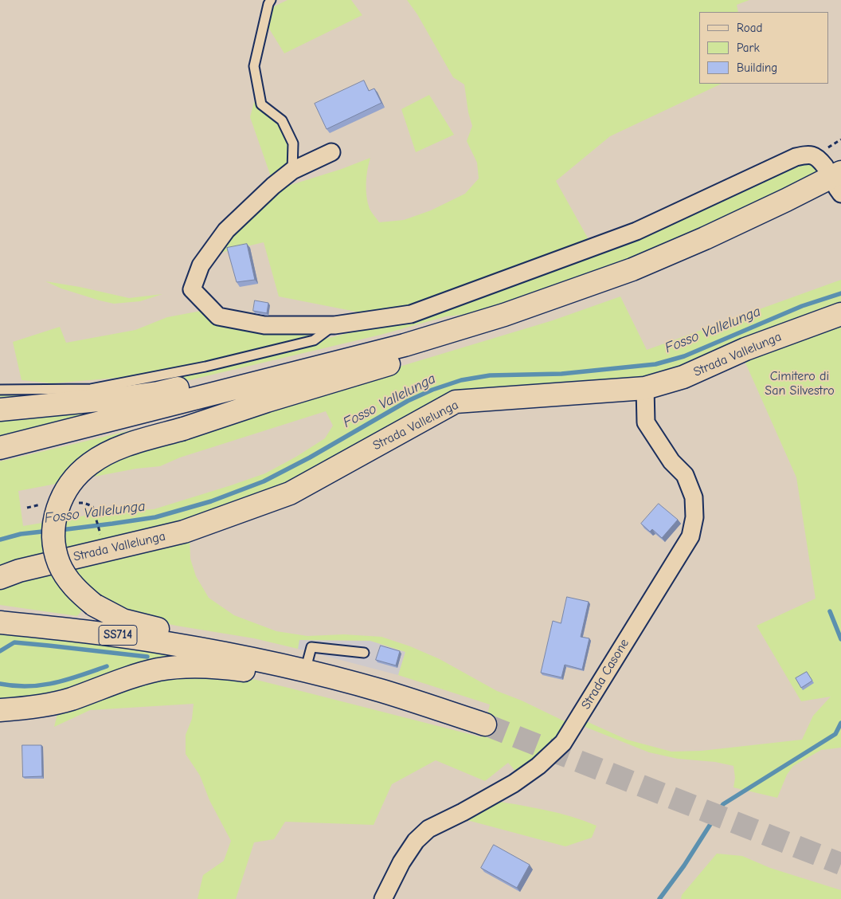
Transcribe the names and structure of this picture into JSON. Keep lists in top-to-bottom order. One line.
{"streets":{"main road":["Strada Vallelunga","SS714"],"street":["Strada Casone"]},"crossings":[["Strada Vallelunga","Strada Casone"]],"water":["Fosso Vallelunga"],"parks":["Cimitero di San Silvestro"],"legend":["Road","Park","Building"]}
